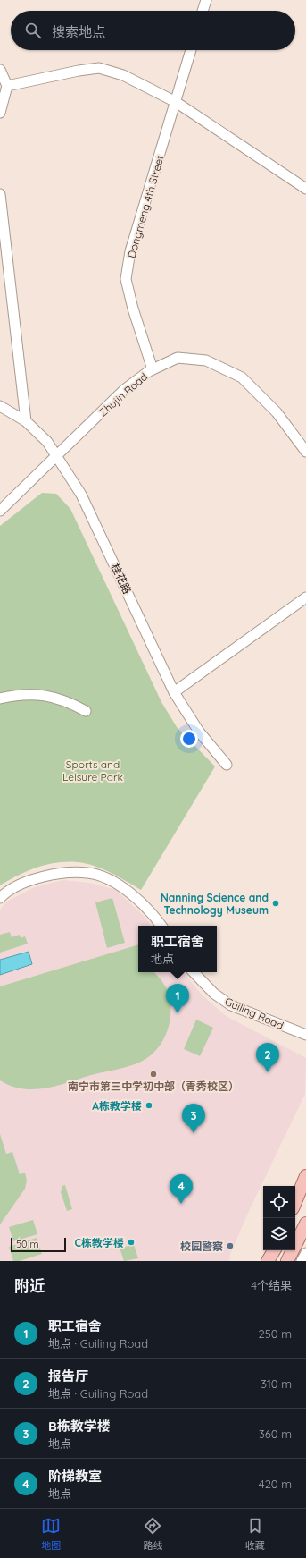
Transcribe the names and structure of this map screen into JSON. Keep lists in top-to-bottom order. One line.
{"streets":{"street":["Dongmeng 4th Street","Zhujin Road","桂花路","Guiling Road"]},"crossings":[["Dongmeng 4th Street","Zhujin Road"],["Zhujin Road","桂花路"]],"parks":["Sports and Leisure Park"],"places":["Nanning Science and Technology Museum","南宁市第三中学初中部（青秀校区）","A栋教学楼","C栋教学楼","校园警察"],"scale_bar":"50 m","page":{"search":"搜索地点","popup":["职工宿舍","地点"],"pins":["1","2","3","4"],"scale":"50 m","heading":["附近","4个结果"],"list":[{"mark":"1","name":"职工宿舍","note":"地点 · Guiling Road","value":"250 m"},{"mark":"2","name":"报告厅","note":"地点 · Guiling Road","value":"310 m"},{"mark":"3","name":"B栋教学楼","note":"地点","value":"360 m"},{"mark":"4","name":"阶梯教室","note":"地点","value":"420 m"}],"nav":["地图","路线","收藏"]}}
